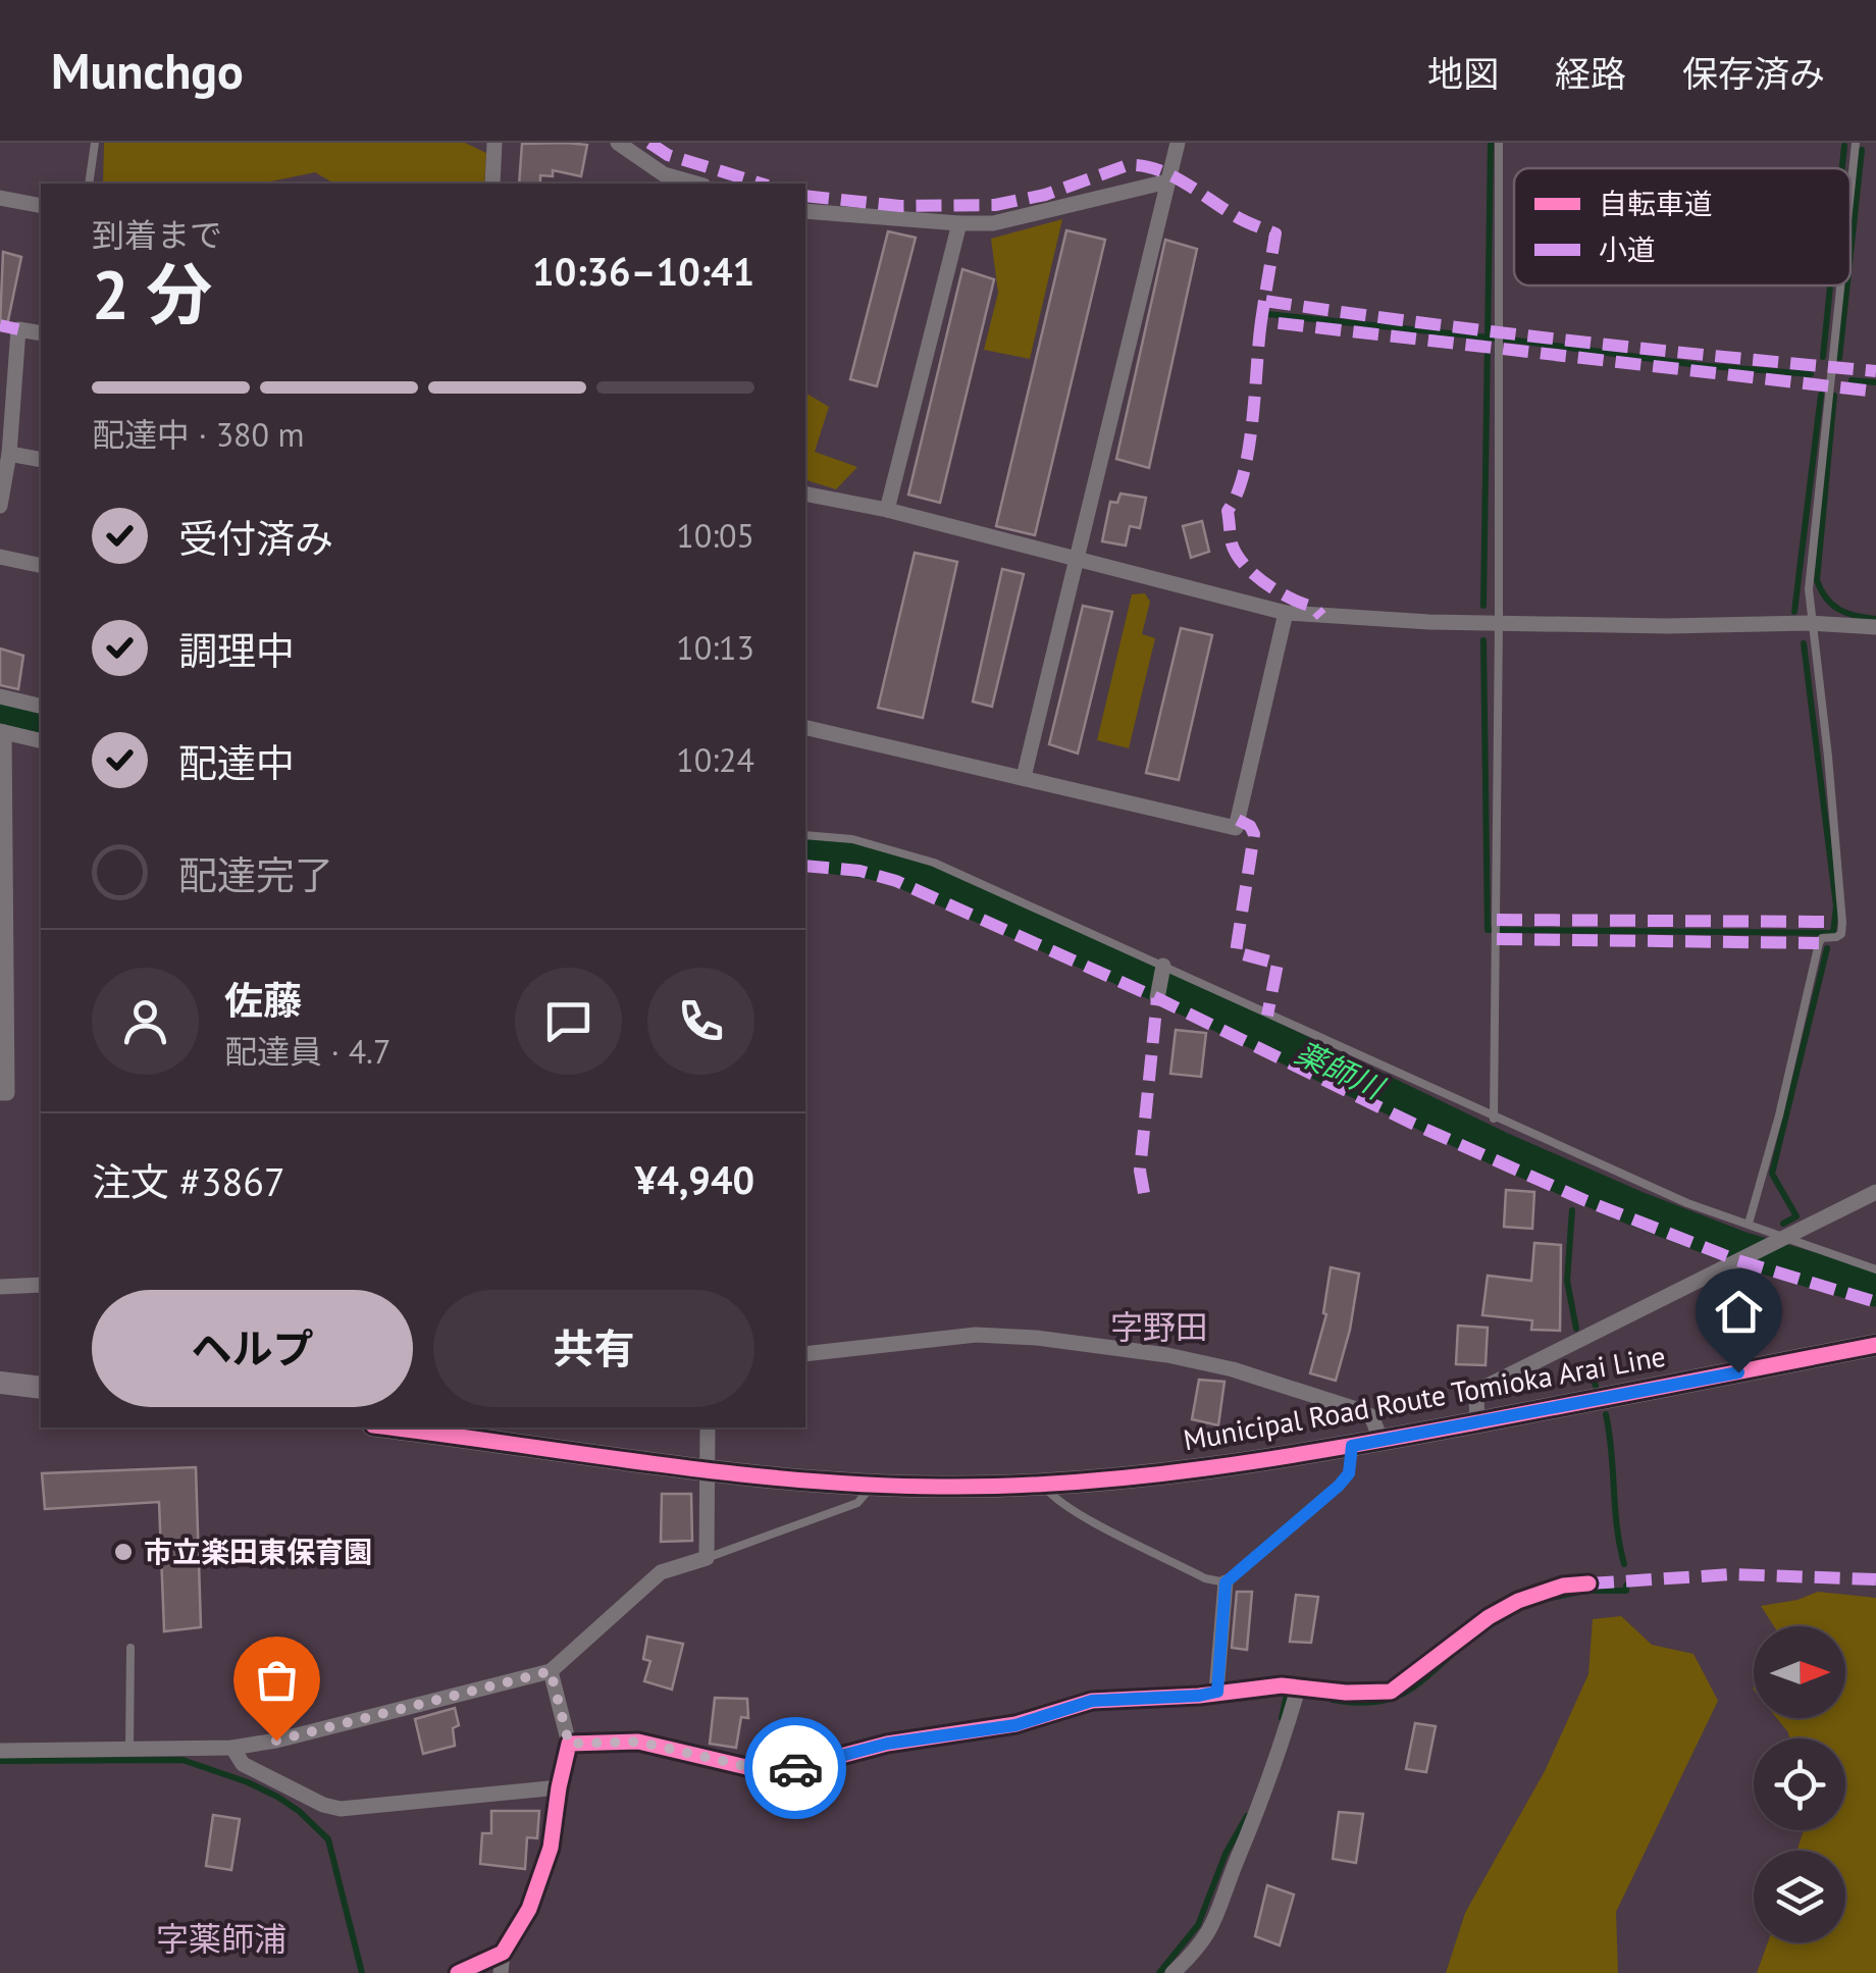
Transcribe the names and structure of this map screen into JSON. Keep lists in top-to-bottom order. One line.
{"streets":{"street":["Municipal Road Route Tomioka Arai Line"]},"districts":["字野田","字薬師浦"],"water":["薬師川"],"places":["市立楽田東保育園"],"legend":["自転車道","小道"],"north":"right","page":{"header":"Munchgo","nav":["地図","経路","保存済み"],"heading":["2 分","到着まで","10:36–10:41"],"panel":["佐藤","配達員 · 4.7","注文 #3867","¥4,940"],"bar":"配達中 · 380 m","list":[["受付済み","10:05"],["調理中","10:13"],["配達中","10:24"],"配達完了"],"buttons":["ヘルプ","共有"]}}
